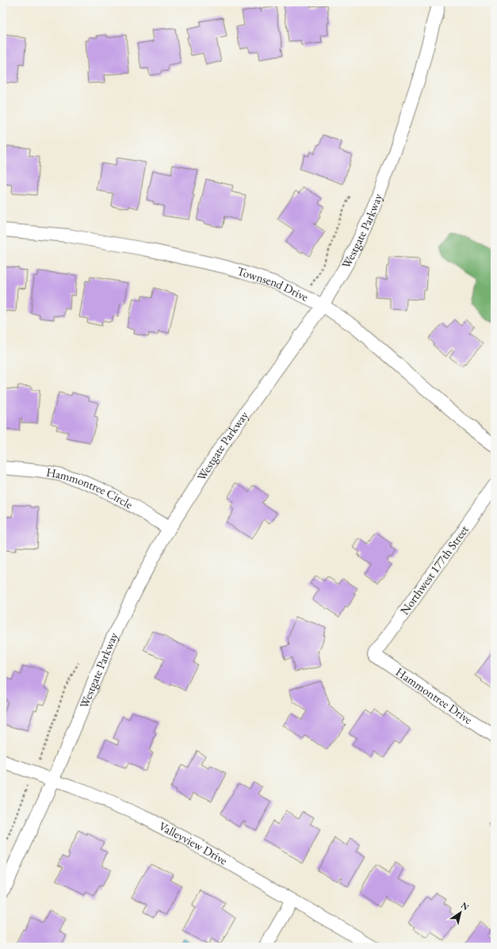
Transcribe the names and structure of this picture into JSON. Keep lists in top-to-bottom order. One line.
{"streets":{"street":["Westgate Parkway","Townsend Drive","Hammontree Circle","Northwest 177th Street","Hammontree Drive","Valleyview Drive"]},"crossings":[["Westgate Parkway","Townsend Drive"],["Westgate Parkway","Hammontree Circle"],["Westgate Parkway","Valleyview Drive"],["Northwest 177th Street","Hammontree Drive"]],"north":"top right"}
